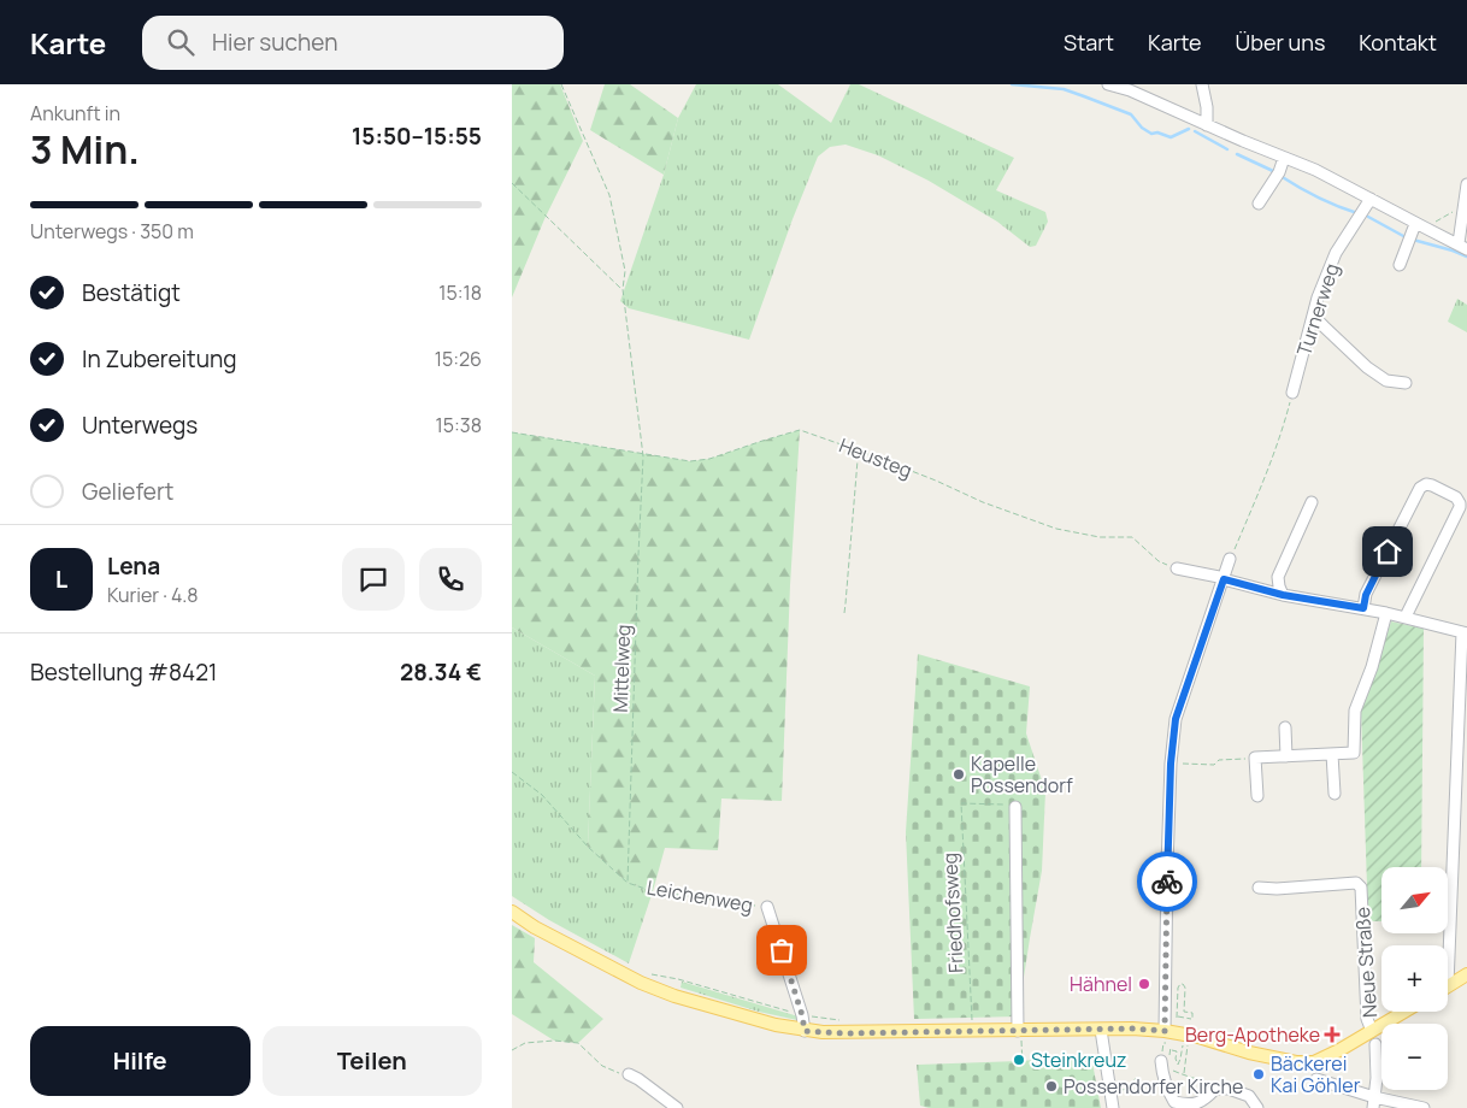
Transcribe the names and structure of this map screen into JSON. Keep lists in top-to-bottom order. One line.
{"streets":{"street":["Turnerweg","Leichenweg","Neue Straße"],"path":["Heusteg","Mittelweg","Friedhofsweg"]},"crossings":[["Heusteg","Mittelweg"],["Mittelweg","Leichenweg"]],"places":{"other":["Kapelle Possendorf","Hähnel","Steinkreuz","Bäckerei Kai Göhler","Possendorfer Kirche"],"health":["Berg-Apotheke"]},"north":"top right","page":{"header":"Karte","search":"Hier suchen","nav":["Start","Karte","Über uns","Kontakt"],"heading":["3 Min.","Ankunft in","15:50–15:55"],"panel":["Lena","Kurier · 4.8","Bestellung #8421","28.34 €"],"bar":"Unterwegs · 350 m","list":[["Bestätigt","15:18"],["In Zubereitung","15:26"],["Unterwegs","15:38"],"Geliefert"],"round":"L","map_buttons":["+","−"],"buttons":["Hilfe","Teilen"]}}
